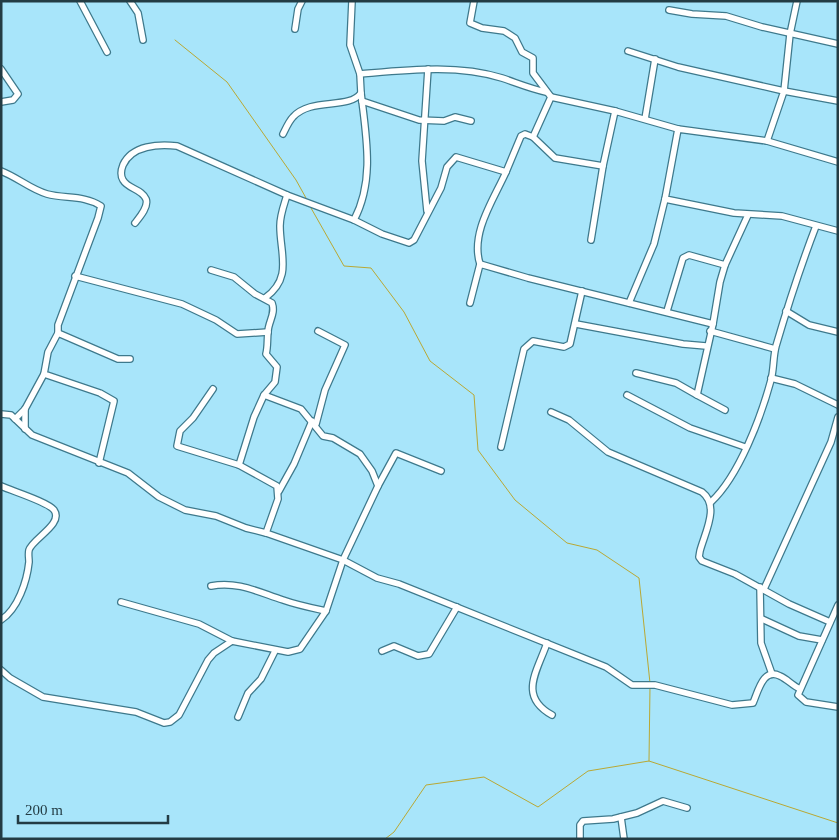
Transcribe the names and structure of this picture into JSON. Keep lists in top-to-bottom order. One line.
{"scale_bar":"200 m"}
